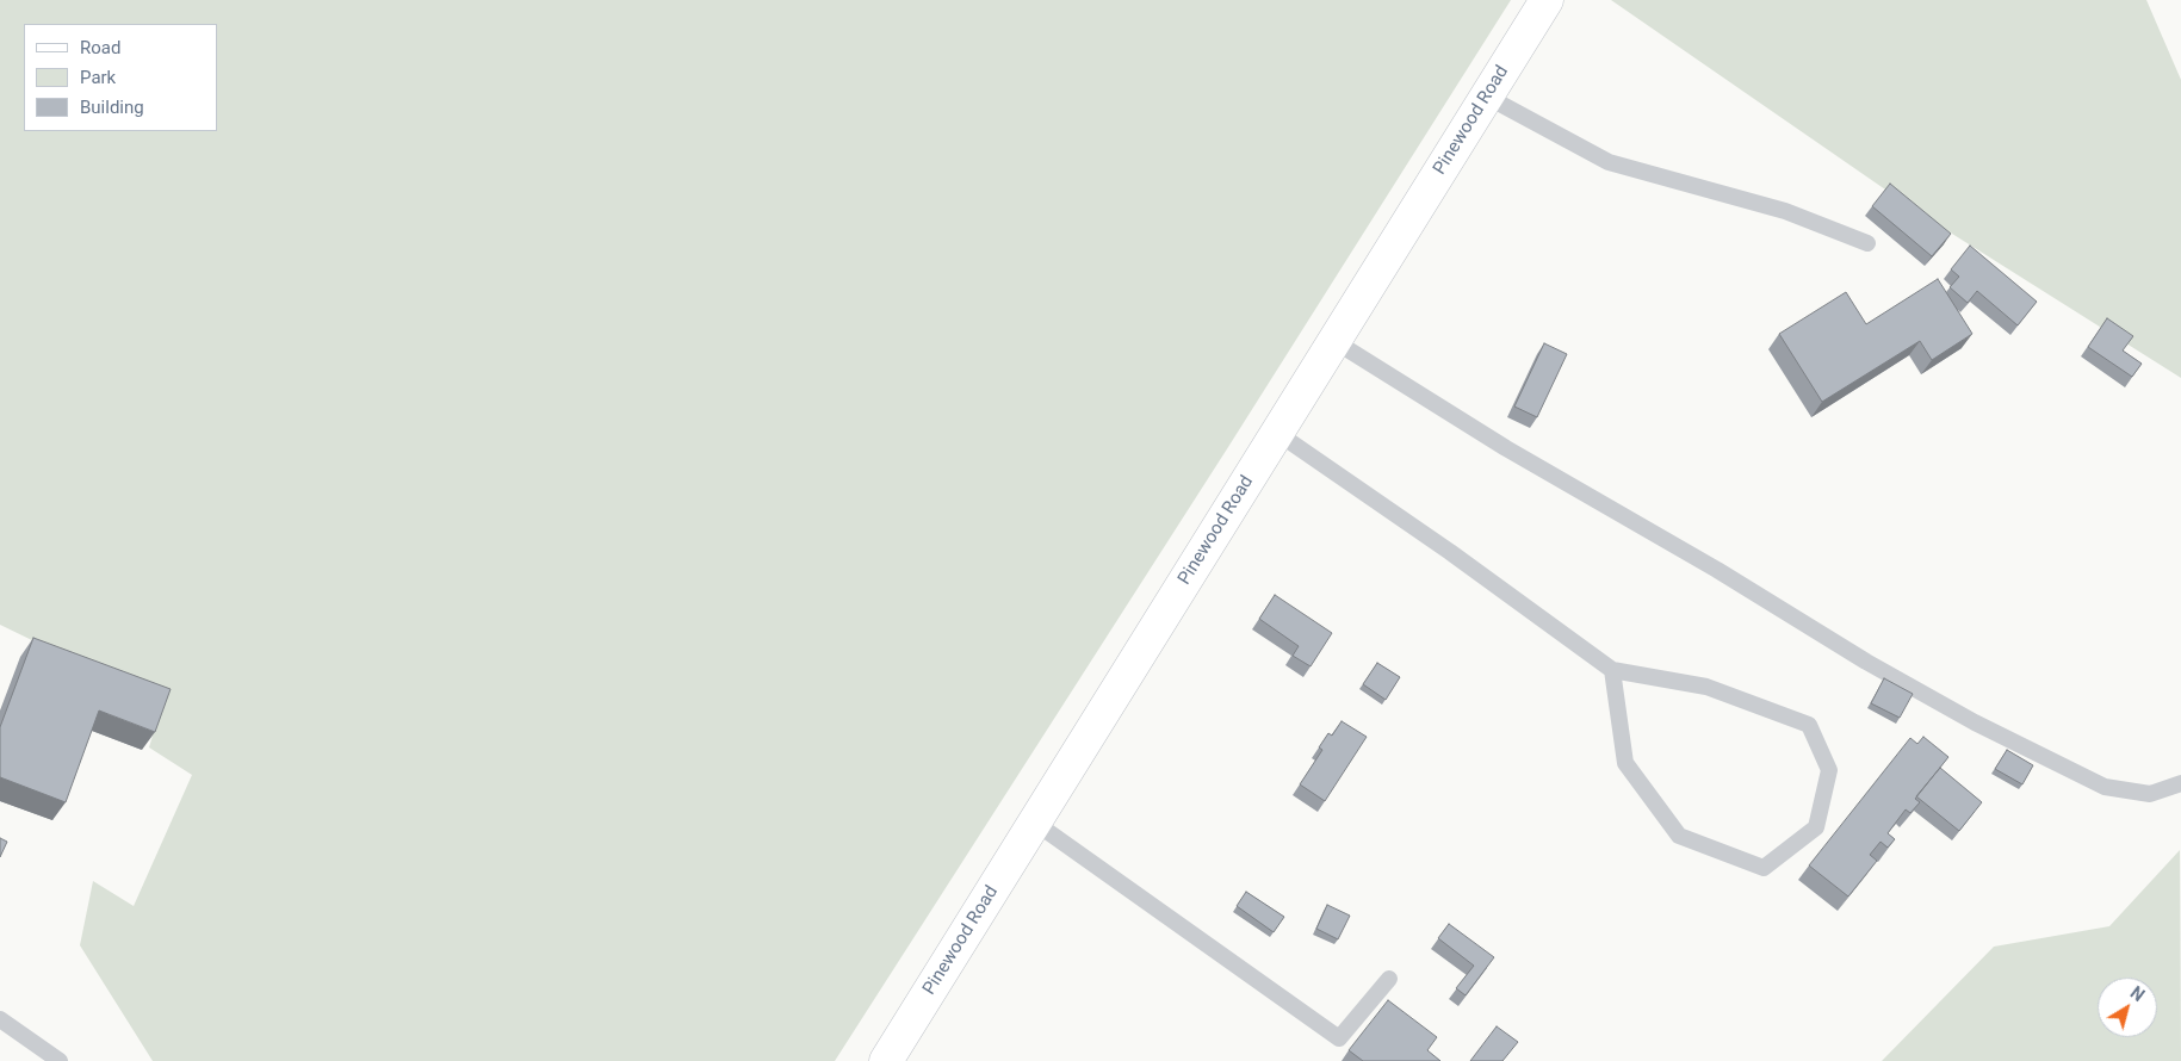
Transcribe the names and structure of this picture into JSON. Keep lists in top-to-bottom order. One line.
{"streets":{"street":["Pinewood Road"]},"legend":["Road","Park","Building"],"north":"top right"}
